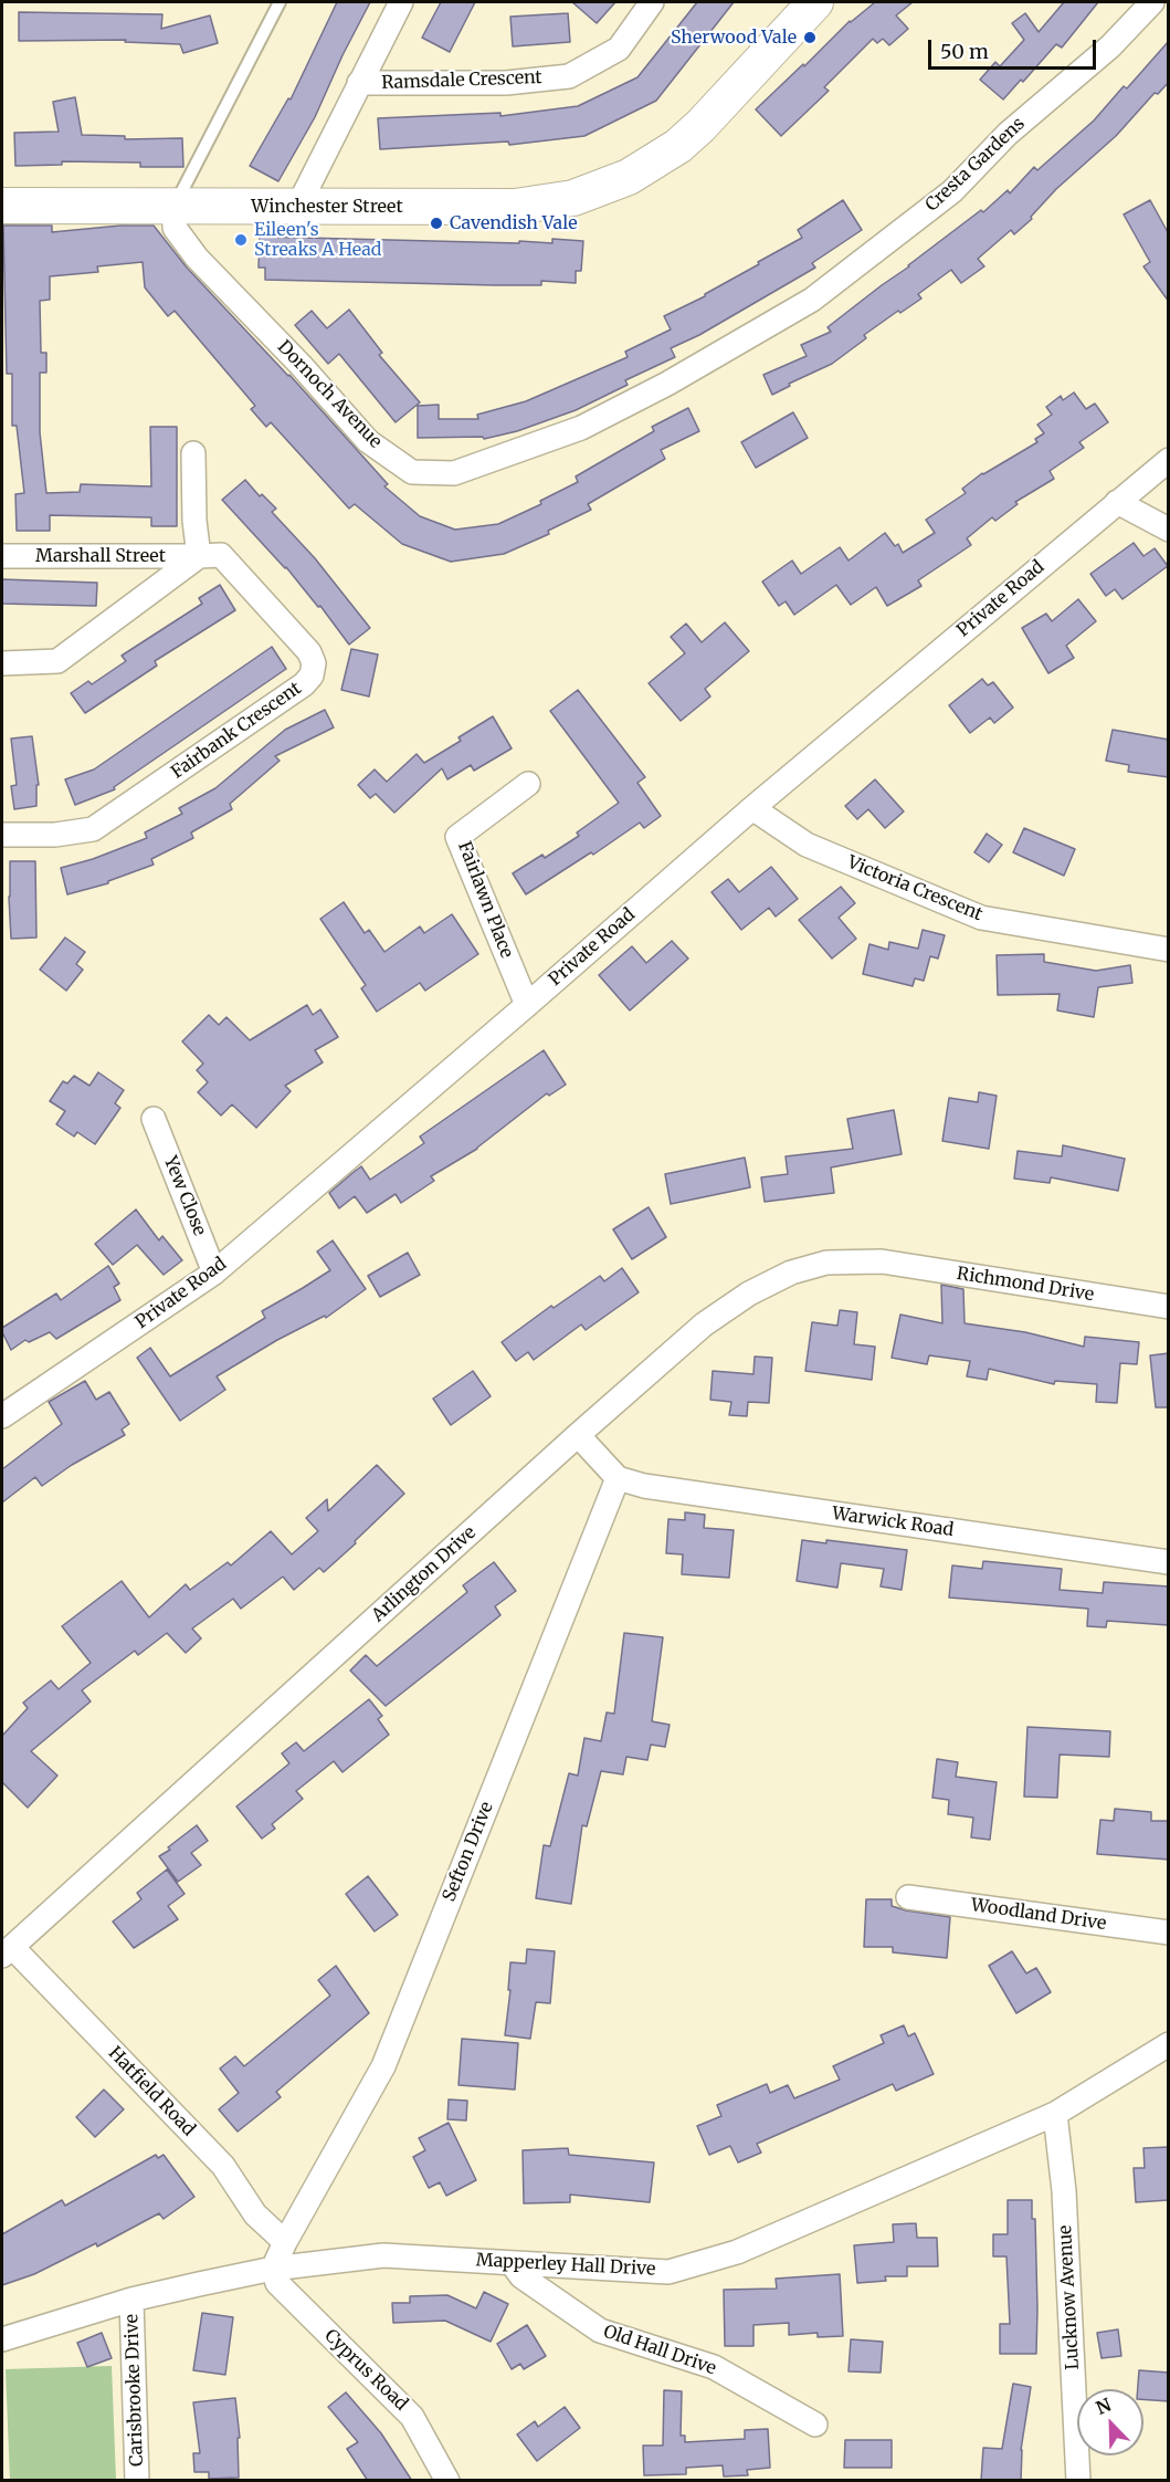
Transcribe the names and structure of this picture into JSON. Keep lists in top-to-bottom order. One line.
{"streets":{"street":["Ramsdale Crescent","Cresta Gardens","Winchester Street","Dornoch Avenue","Marshall Street","Private Road","Fairbank Crescent","Victoria Crescent","Fairlawn Place","Yew Close","Richmond Drive","Warwick Road","Arlington Drive","Sefton Drive","Woodland Drive","Hatfield Road","Mapperley Hall Drive","Lucknow Avenue","Old Hall Drive","Cyprus Road","Carisbrooke Drive"]},"crossings":[["Cresta Gardens","Dornoch Avenue"],["Winchester Street","Dornoch Avenue"],["Marshall Street","Fairbank Crescent"],["Private Road","Victoria Crescent"],["Private Road","Fairlawn Place"],["Private Road","Yew Close"],["Richmond Drive","Arlington Drive"],["Warwick Road","Sefton Drive"],["Arlington Drive","Hatfield Road"],["Sefton Drive","Hatfield Road"],["Sefton Drive","Mapperley Hall Drive"],["Sefton Drive","Cyprus Road"],["Mapperley Hall Drive","Lucknow Avenue"],["Mapperley Hall Drive","Old Hall Drive"],["Mapperley Hall Drive","Cyprus Road"],["Mapperley Hall Drive","Carisbrooke Drive"]],"places":["Sherwood Vale","Cavendish Vale","Eileen's Streaks A Head"],"scale_bar":"50 m","north":"top left"}
